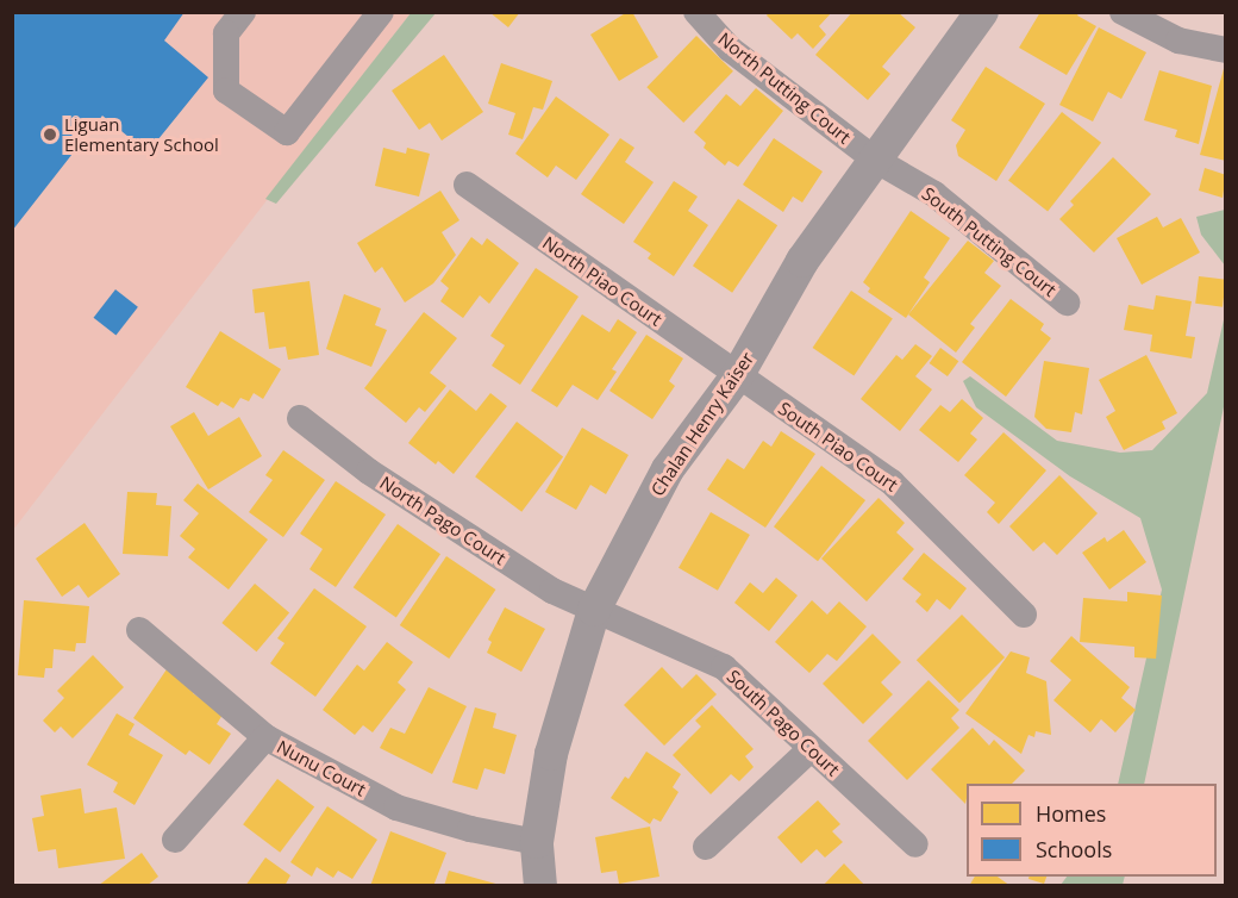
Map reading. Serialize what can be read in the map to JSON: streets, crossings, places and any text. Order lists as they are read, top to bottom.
{
  "streets": {
    "street": [
      "North Putting Court",
      "South Putting Court",
      "North Piao Court",
      "Chalan Henry Kaiser",
      "South Piao Court",
      "North Pago Court",
      "South Pago Court",
      "Nunu Court"
    ]
  },
  "crossings": [
    ["North Putting Court", "South Putting Court"],
    ["North Putting Court", "Chalan Henry Kaiser"],
    ["South Putting Court", "Chalan Henry Kaiser"],
    ["North Piao Court", "Chalan Henry Kaiser"],
    ["North Piao Court", "South Piao Court"],
    ["Chalan Henry Kaiser", "South Piao Court"],
    ["Chalan Henry Kaiser", "North Pago Court"],
    ["Chalan Henry Kaiser", "South Pago Court"],
    ["Chalan Henry Kaiser", "Nunu Court"],
    ["North Pago Court", "South Pago Court"]
  ],
  "places": ["Liguan Elementary School"],
  "legend": ["Homes", "Schools"]
}
